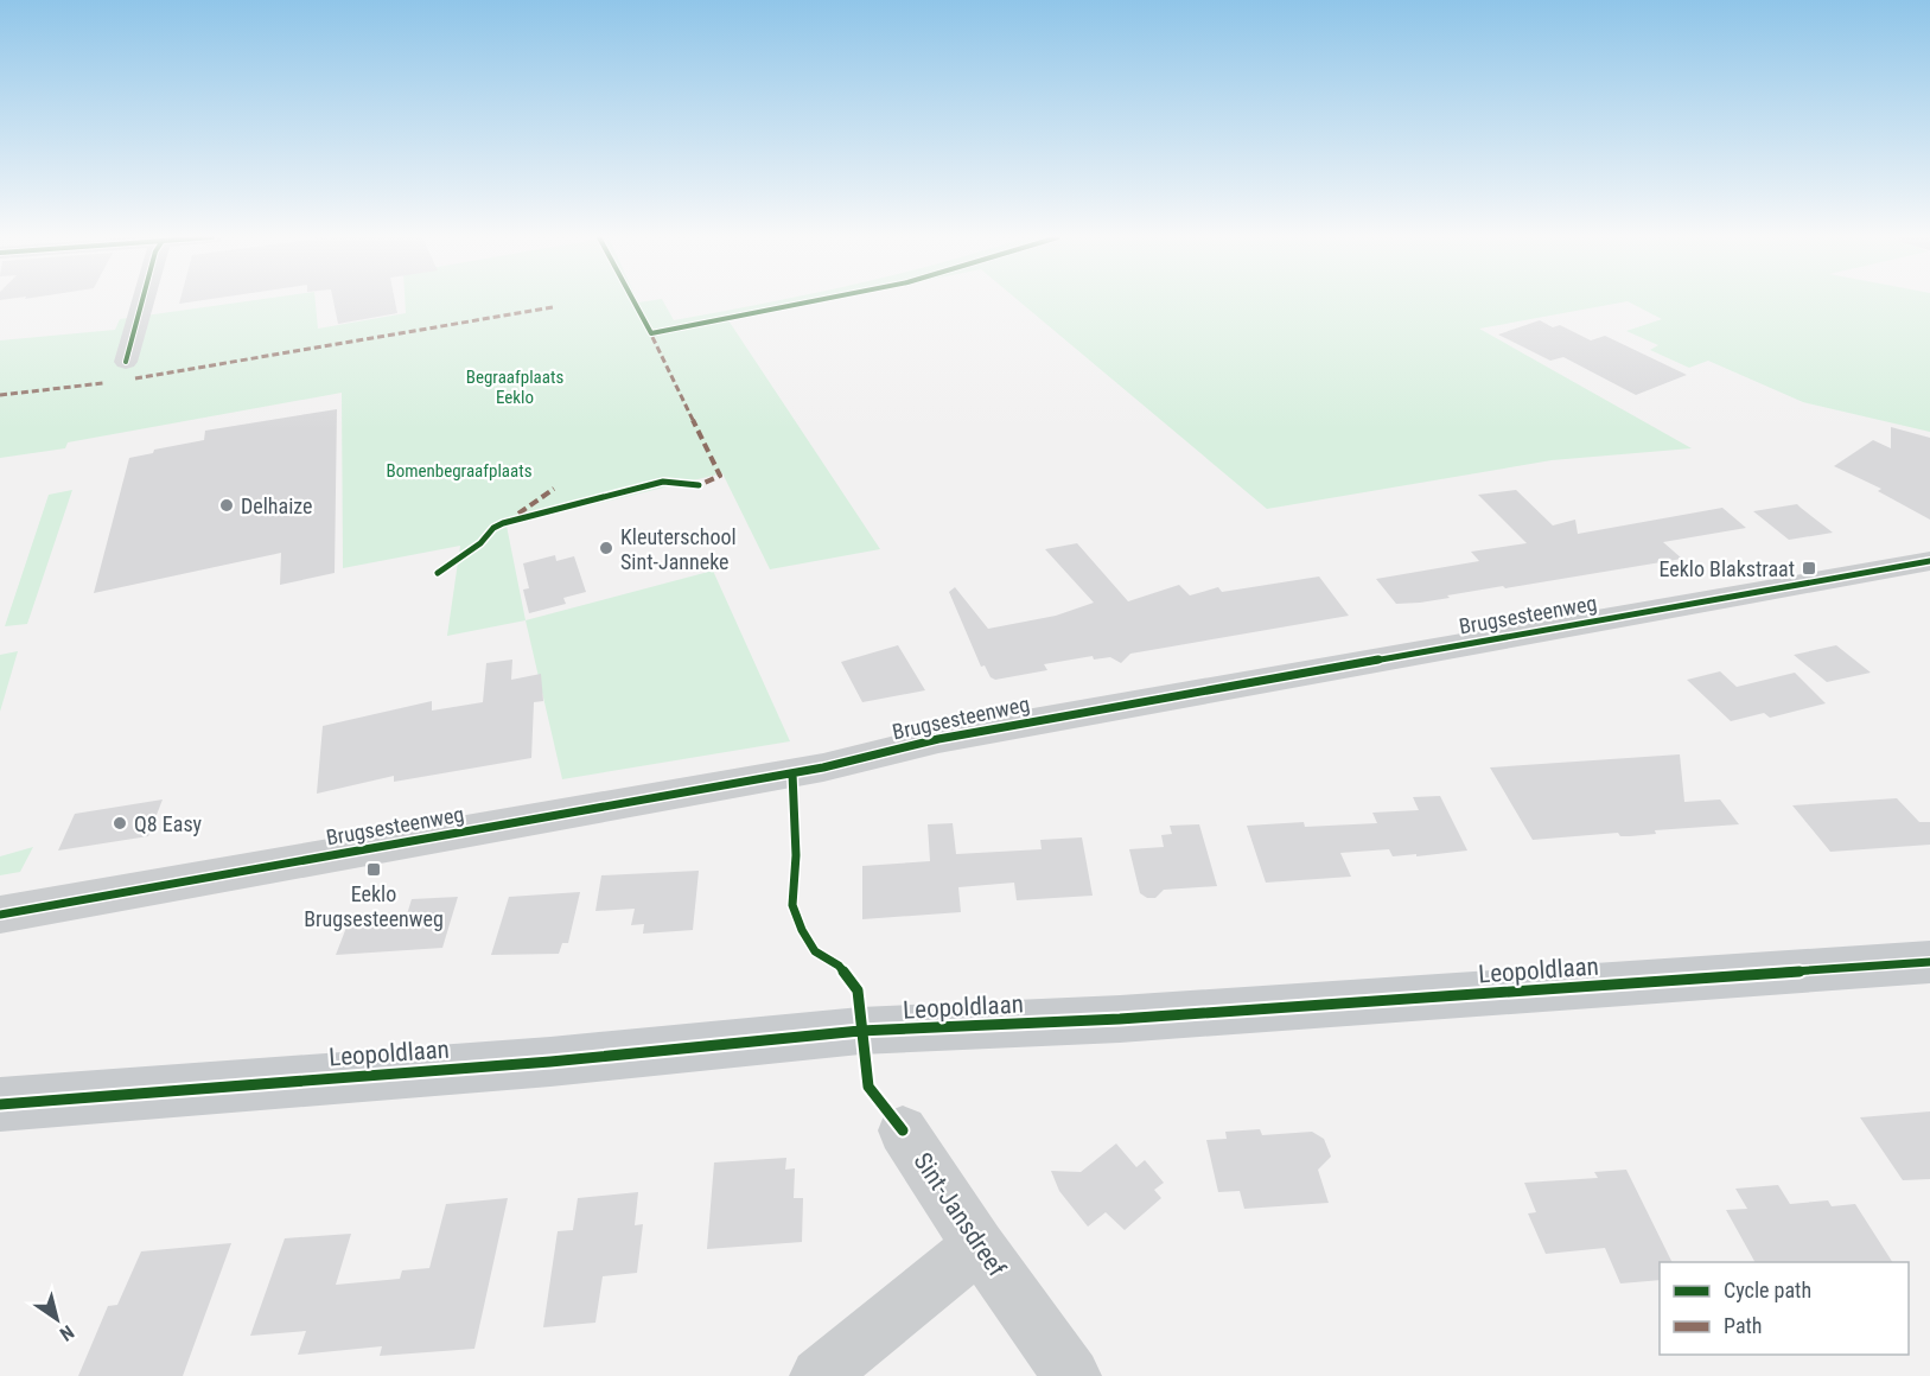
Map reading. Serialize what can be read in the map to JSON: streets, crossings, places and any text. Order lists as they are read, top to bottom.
{
  "streets": {
    "main road": ["Leopoldlaan"],
    "street": ["Brugsesteenweg", "Sint-Jansdreef"]
  },
  "parks": ["Begraafplaats Eeklo", "Bomenbegraafplaats"],
  "places": {
    "other": ["Delhaize", "Kleuterschool Sint-Janneke", "Q8 Easy"],
    "transit": ["Eeklo Blakstraat", "Eeklo Brugsesteenweg"]
  },
  "legend": ["Cycle path", "Path"],
  "north": "bottom right"
}
